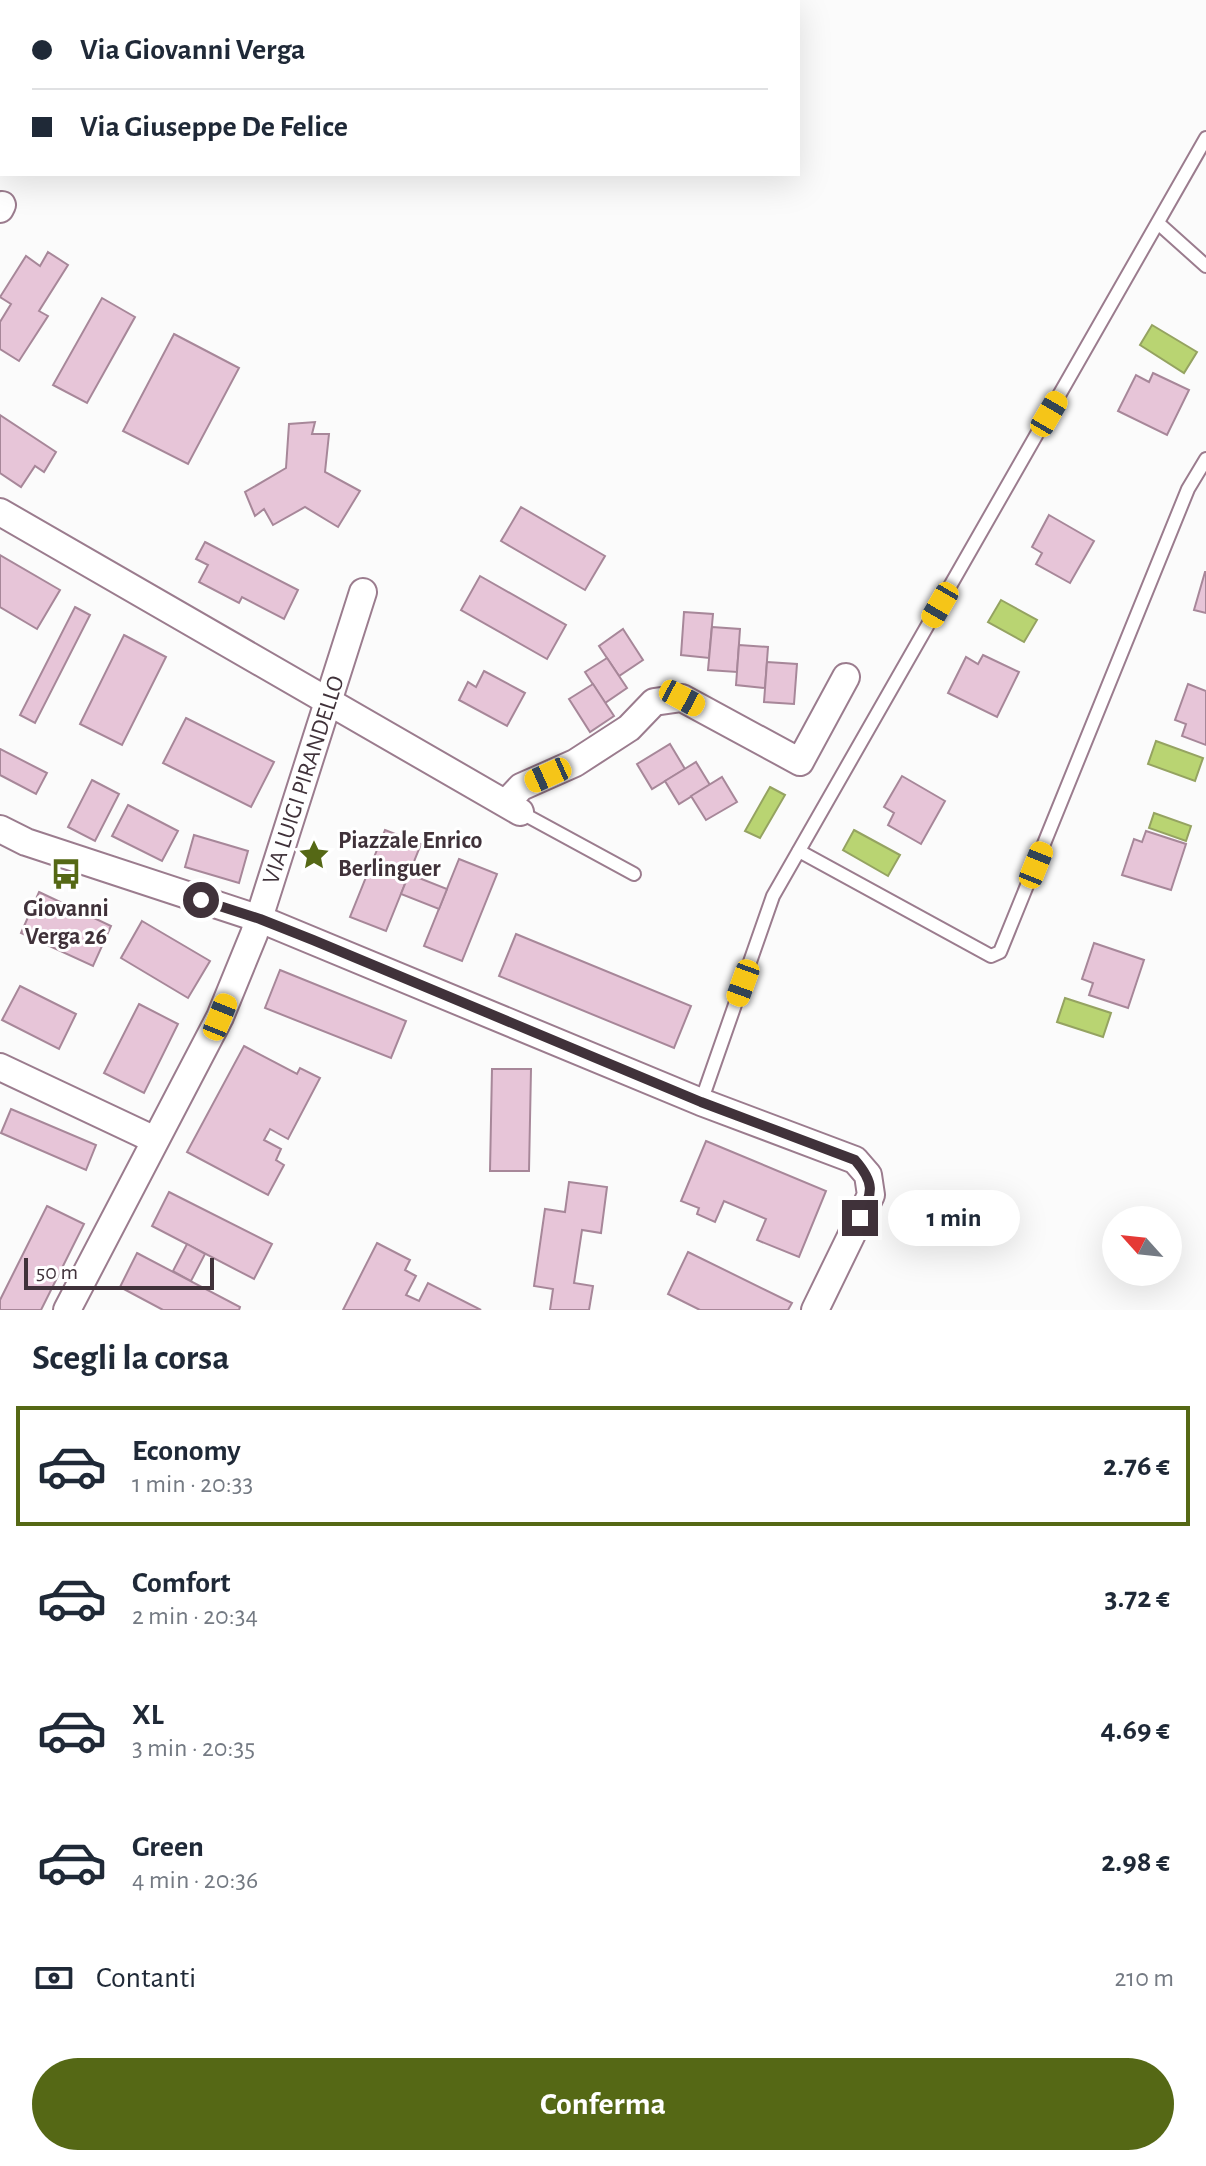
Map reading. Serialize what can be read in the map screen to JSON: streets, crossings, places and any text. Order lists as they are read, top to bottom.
{
  "streets": {
    "street": ["VIA LUIGI PIRANDELLO"]
  },
  "places": {
    "place": ["Piazzale Enrico Berlinguer"],
    "bus stop": ["Giovanni Verga 26"]
  },
  "scale_bar": "50 m",
  "north": "top left",
  "page": {
    "banner": ["Via Giovanni Verga", "Via Giuseppe De Felice"],
    "bubble": "1 min",
    "scale": "50 m",
    "heading": "Scegli la corsa",
    "list": [
      {
        "name": "Economy",
        "note": "1 min · 20:33",
        "value": "2.76 €"
      },
      {
        "name": "Comfort",
        "note": "2 min · 20:34",
        "value": "3.72 €"
      },
      {
        "name": "XL",
        "note": "3 min · 20:35",
        "value": "4.69 €"
      },
      {
        "name": "Green",
        "note": "4 min · 20:36",
        "value": "2.98 €"
      }
    ],
    "pay": ["Contanti", "210 m"],
    "buttons": "Conferma"
  }
}
